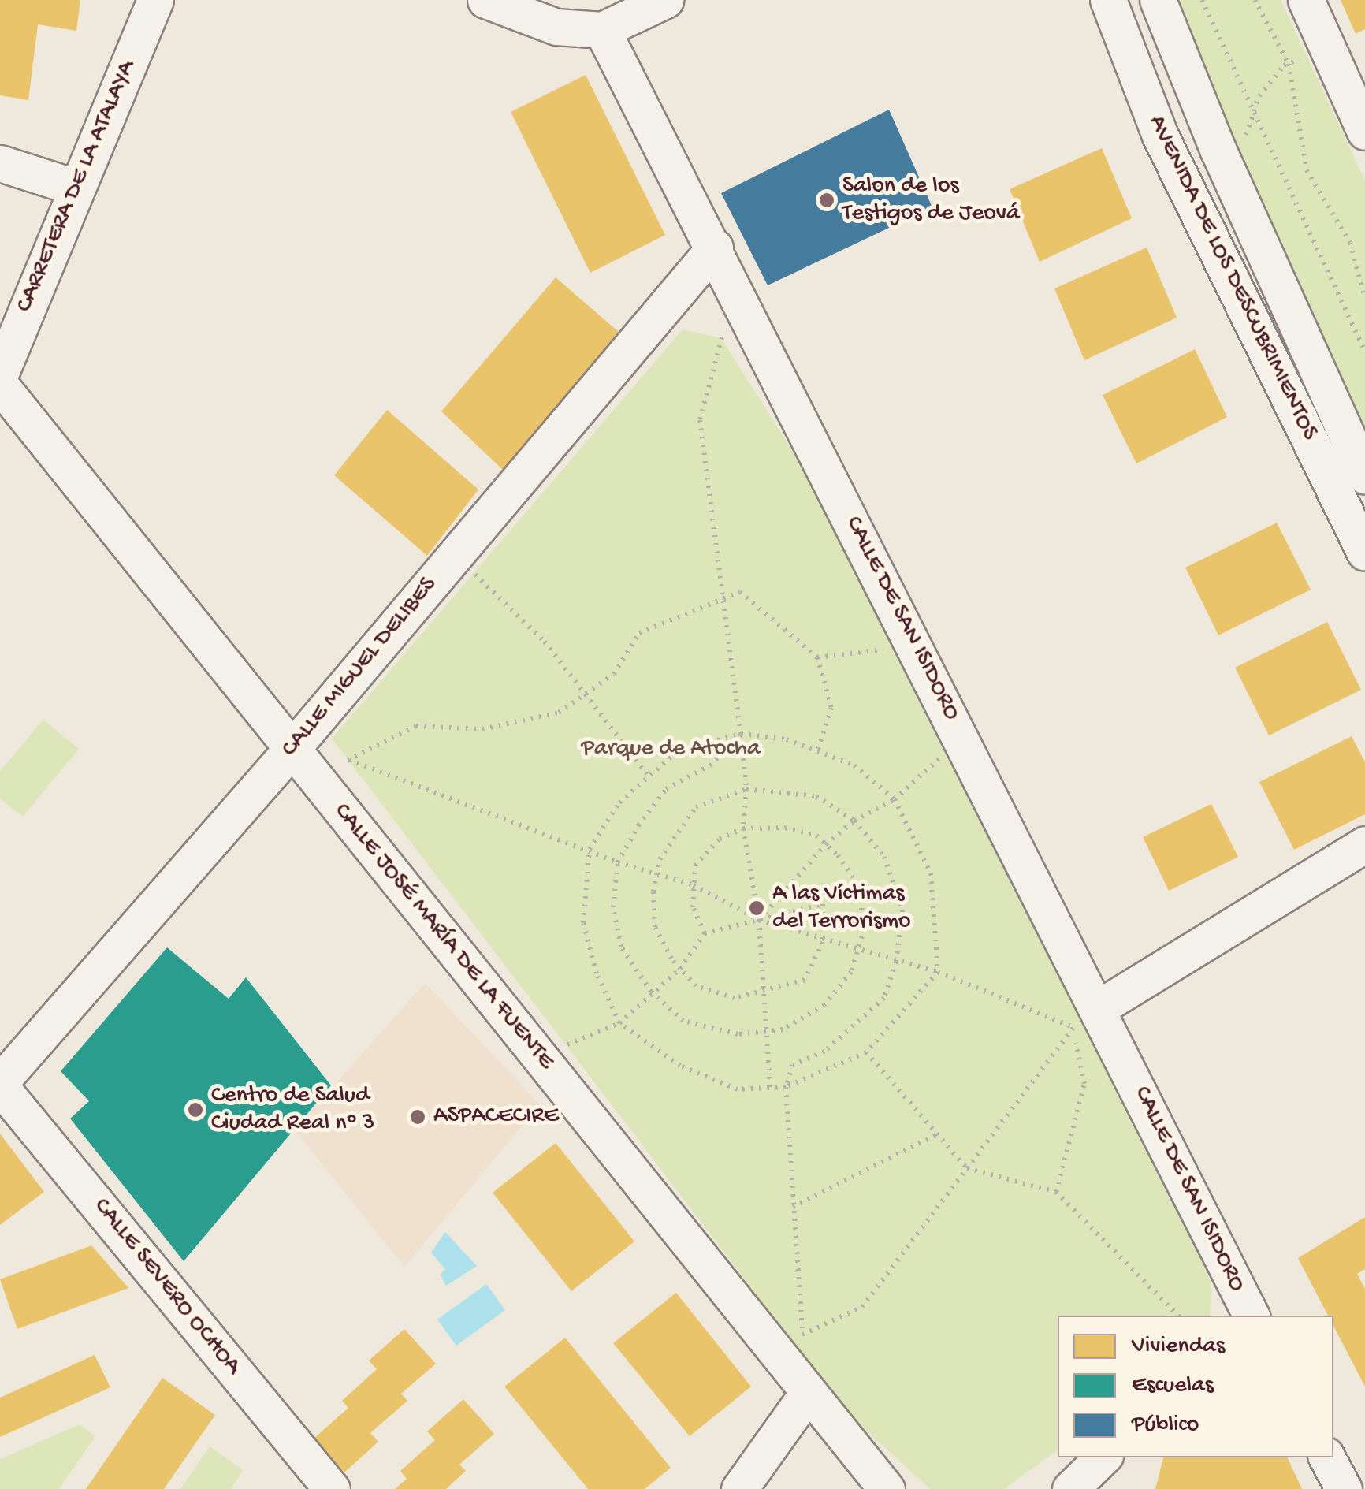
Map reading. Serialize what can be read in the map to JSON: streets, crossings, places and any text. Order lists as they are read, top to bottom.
{
  "streets": {
    "street": [
      "CARRETERA DE LA ATALAYA",
      "AVENIDA DE LOS DESCUBRIMIENTOS",
      "CALLE DE SAN ISIDORO",
      "CALLE MIGUEL DELIBES",
      "CALLE JOSÉ MARÍA DE LA FUENTE",
      "CALLE SEVERO OCHOA"
    ]
  },
  "crossings": [
    ["CALLE DE SAN ISIDORO", "CALLE MIGUEL DELIBES"],
    ["CALLE MIGUEL DELIBES", "CALLE JOSÉ MARÍA DE LA FUENTE"],
    ["CALLE MIGUEL DELIBES", "CALLE SEVERO OCHOA"]
  ],
  "parks": ["Parque de Atocha"],
  "places": [
    "Salon de los Testigos de Jeová",
    "A las Víctimas del Terrorismo",
    "Centro de Salud Ciudad Real nº 3",
    "ASPACECIRE"
  ],
  "legend": ["Viviendas", "Escuelas", "Público"]
}
